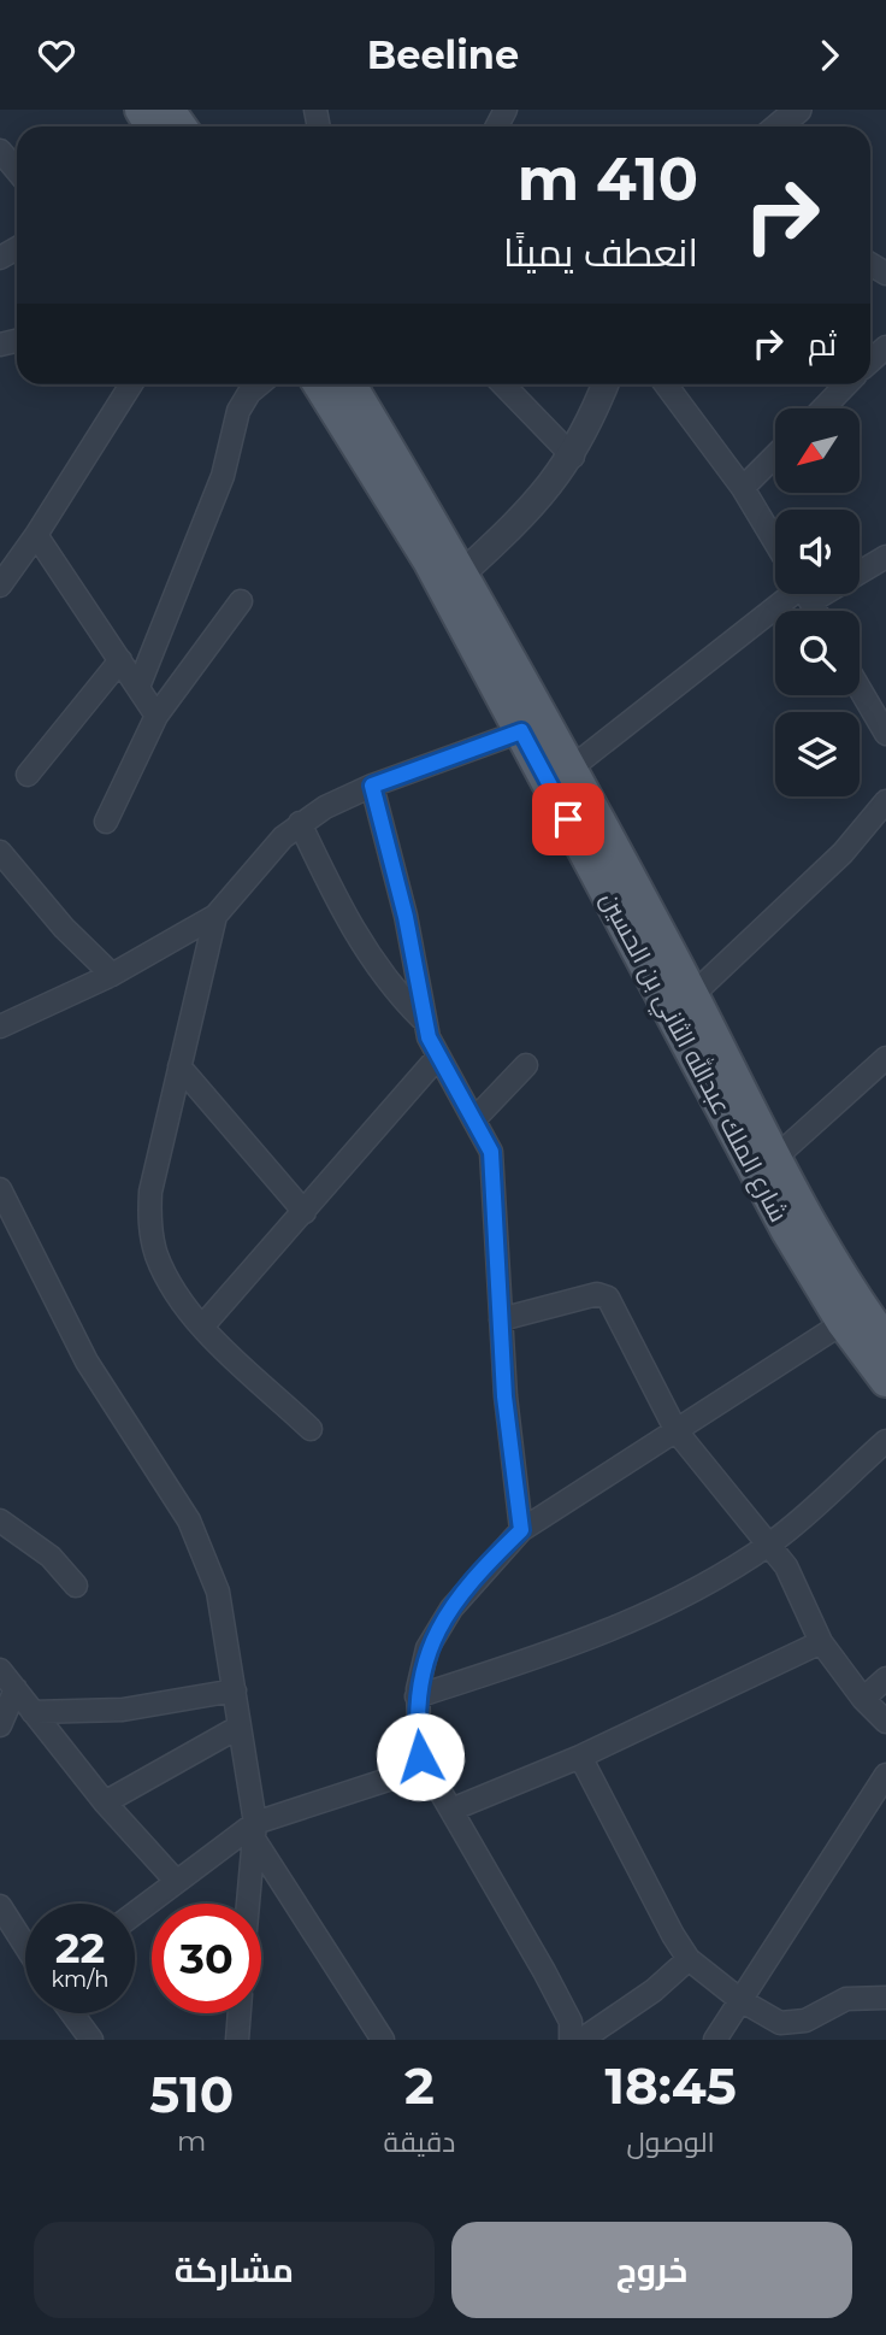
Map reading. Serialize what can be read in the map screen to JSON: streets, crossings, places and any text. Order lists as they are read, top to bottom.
{
  "streets": {
    "main road": ["شارع الملك عبدالله الثاني بن الحسين"]
  },
  "north": "bottom left",
  "page": {
    "header": "Beeline",
    "turn": ["410 m", "انعطف يمينًا"],
    "then": "ثم",
    "speed": "22 km/h",
    "limit": "30",
    "eta": [
      "18:45",
      "الوصول",
      "2",
      "دقيقة",
      "510",
      "m"
    ],
    "buttons": ["خروج", "مشاركة"]
  }
}
